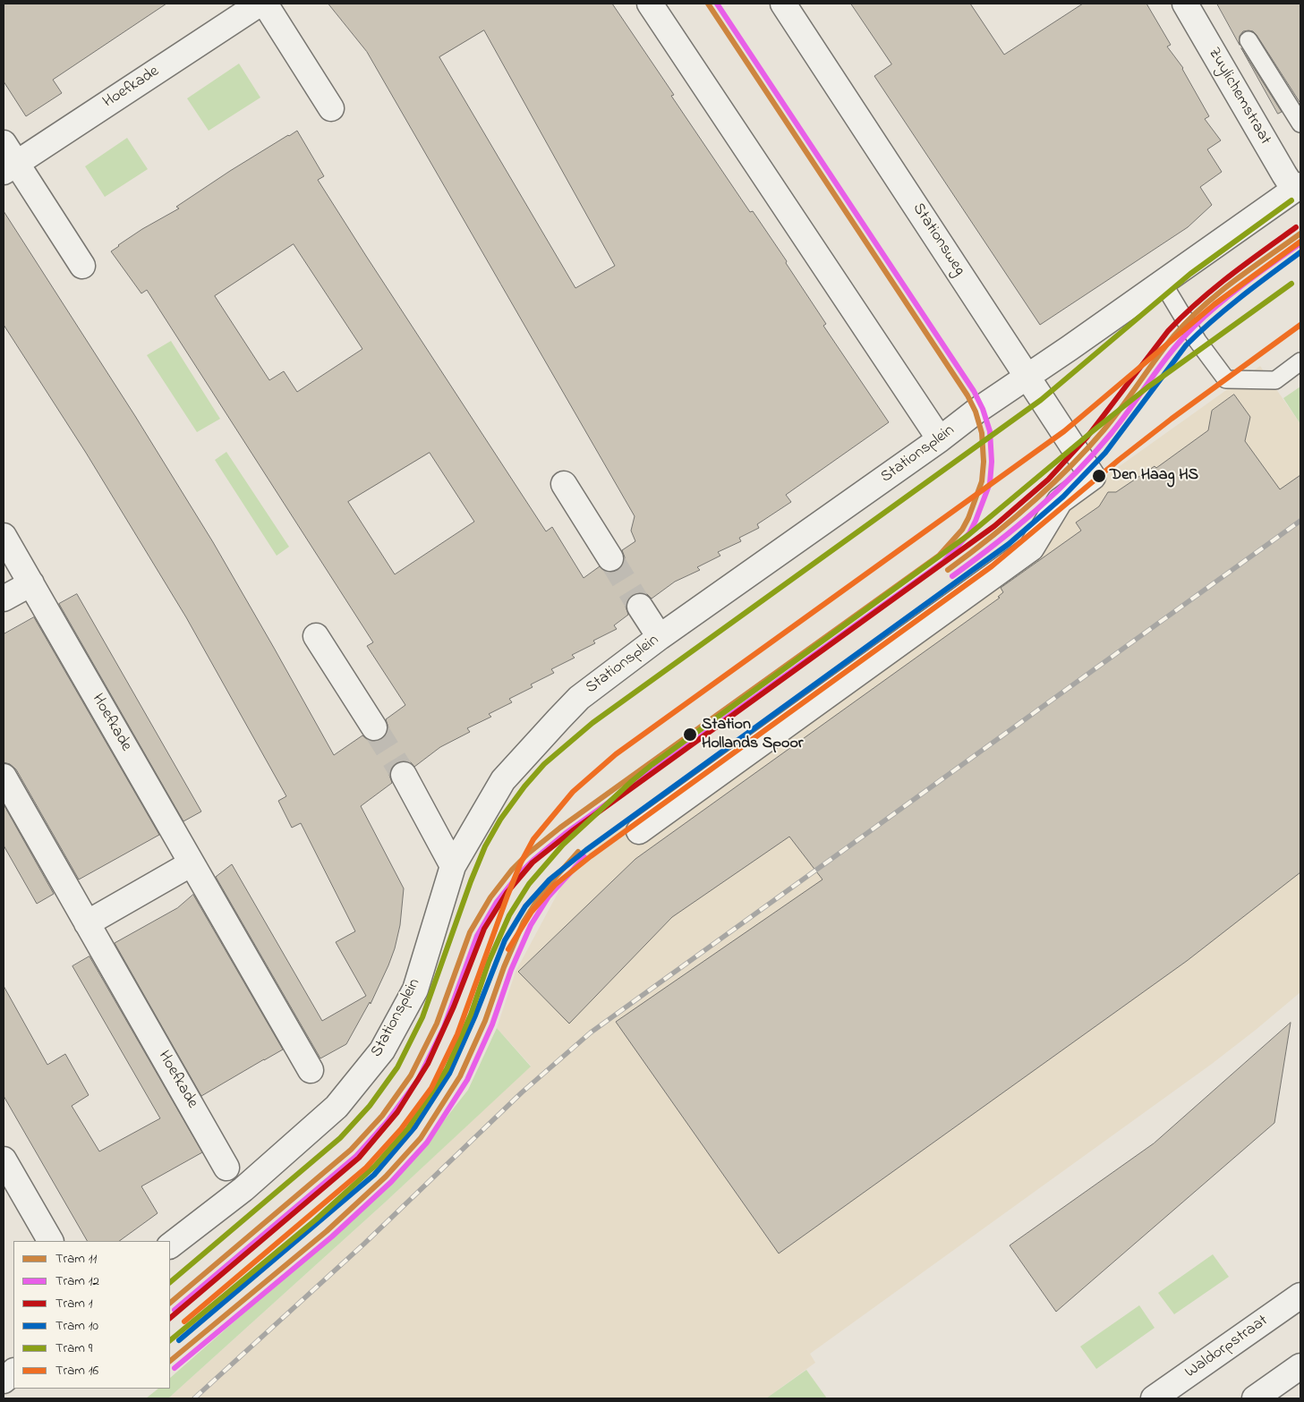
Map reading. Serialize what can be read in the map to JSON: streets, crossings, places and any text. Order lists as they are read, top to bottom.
{
  "streets": {
    "street": [
      "Hoefkade",
      "Zuylichemstraat",
      "Stationsweg",
      "Stationsplein",
      "Waldorpstraat"
    ]
  },
  "crossings": [
    ["Zuylichemstraat", "Stationsplein"],
    ["Stationsweg", "Stationsplein"]
  ],
  "places": ["Den Haag HS", "Station Hollands Spoor"],
  "lines": [
    "tram line 11",
    "tram line 12",
    "tram line 9",
    "tram line 1",
    "tram line 16",
    "tram line 10"
  ],
  "legend": [
    "Tram 11",
    "Tram 12",
    "Tram 1",
    "Tram 10",
    "Tram 9",
    "Tram 16"
  ]
}
